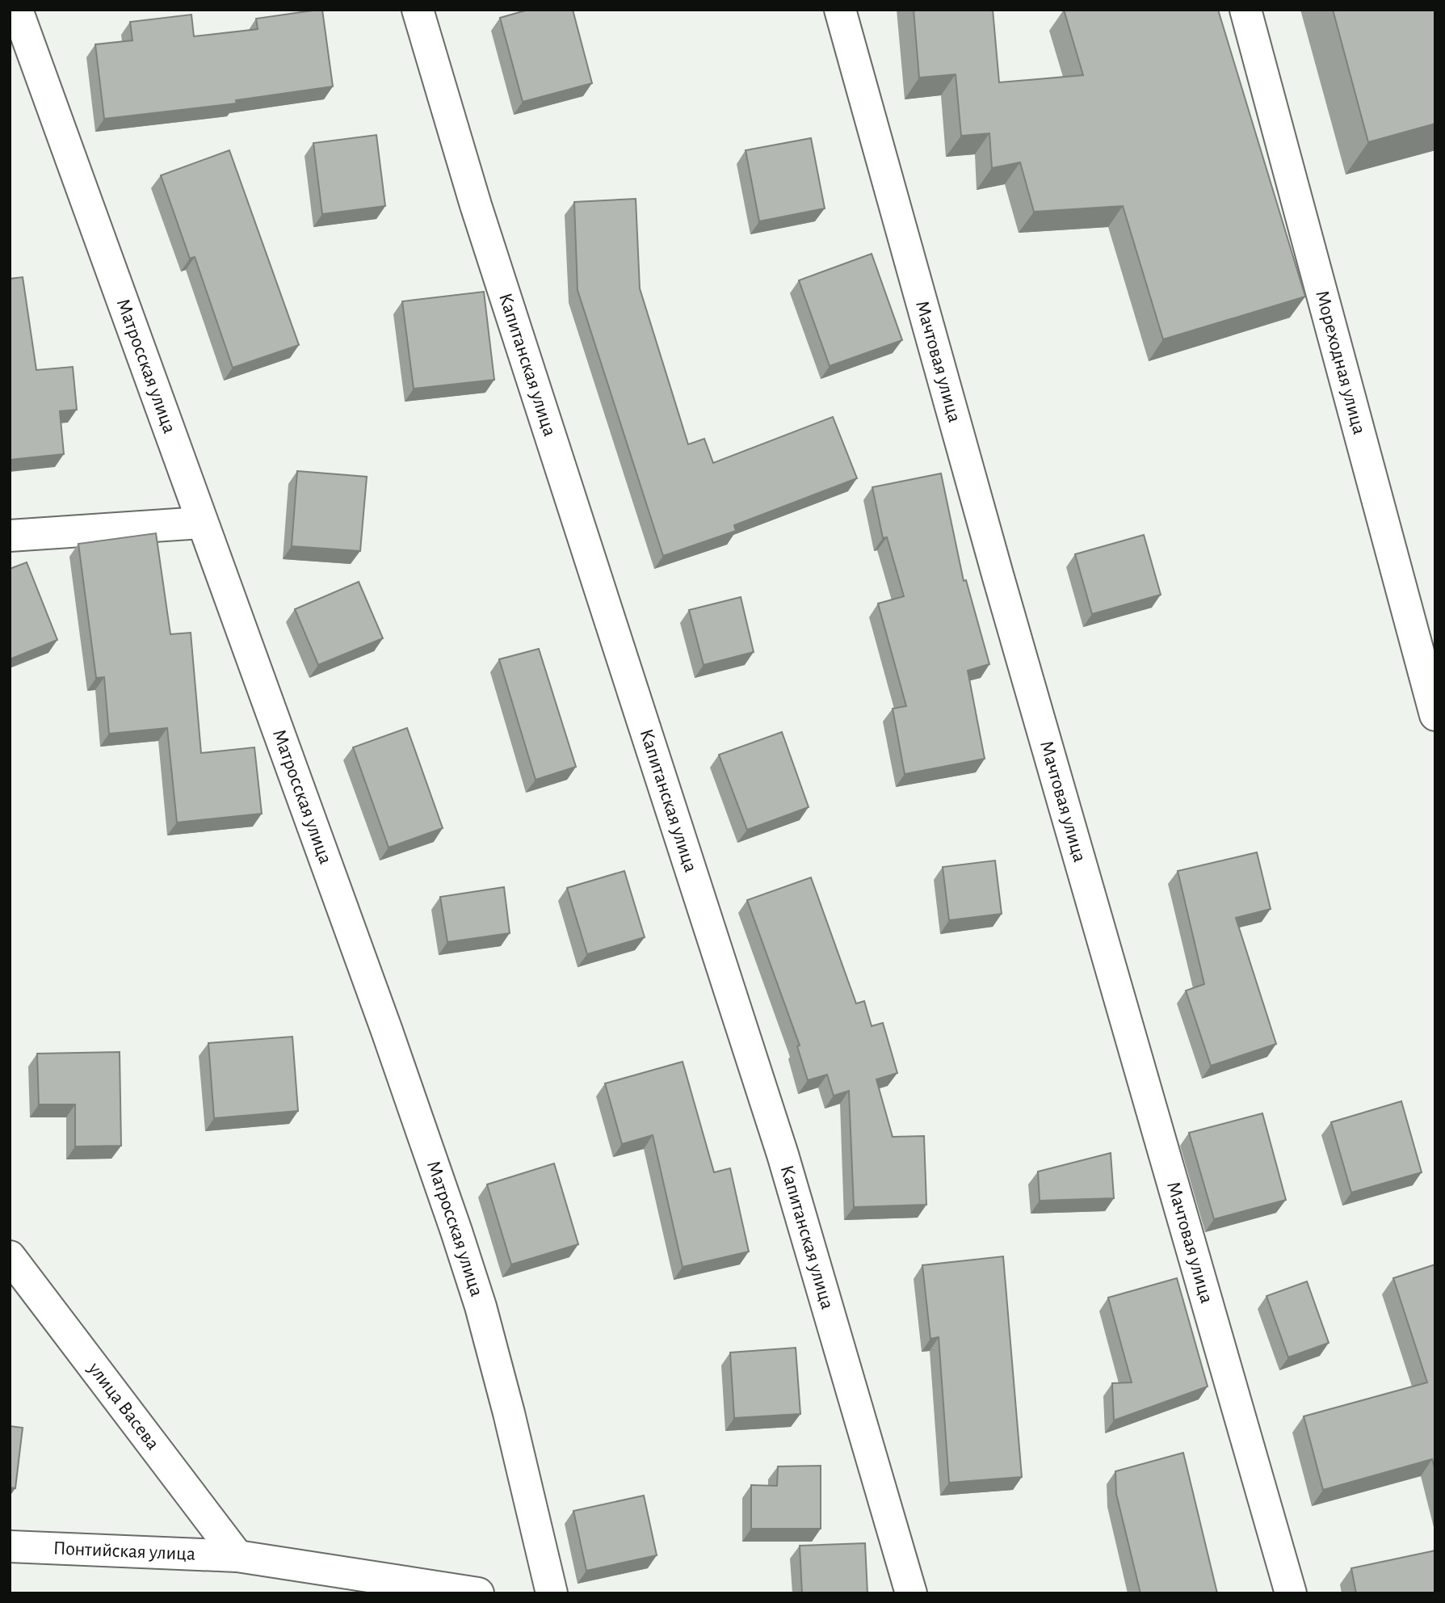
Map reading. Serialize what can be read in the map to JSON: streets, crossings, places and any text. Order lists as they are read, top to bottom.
{
  "streets": {
    "street": [
      "Мачтовая улица",
      "Мореходная улица",
      "Капитанская улица",
      "Матросская улица",
      "улица Васева",
      "Понтийская улица"
    ]
  },
  "crossings": [
    ["улица Васева", "Понтийская улица"]
  ]
}
